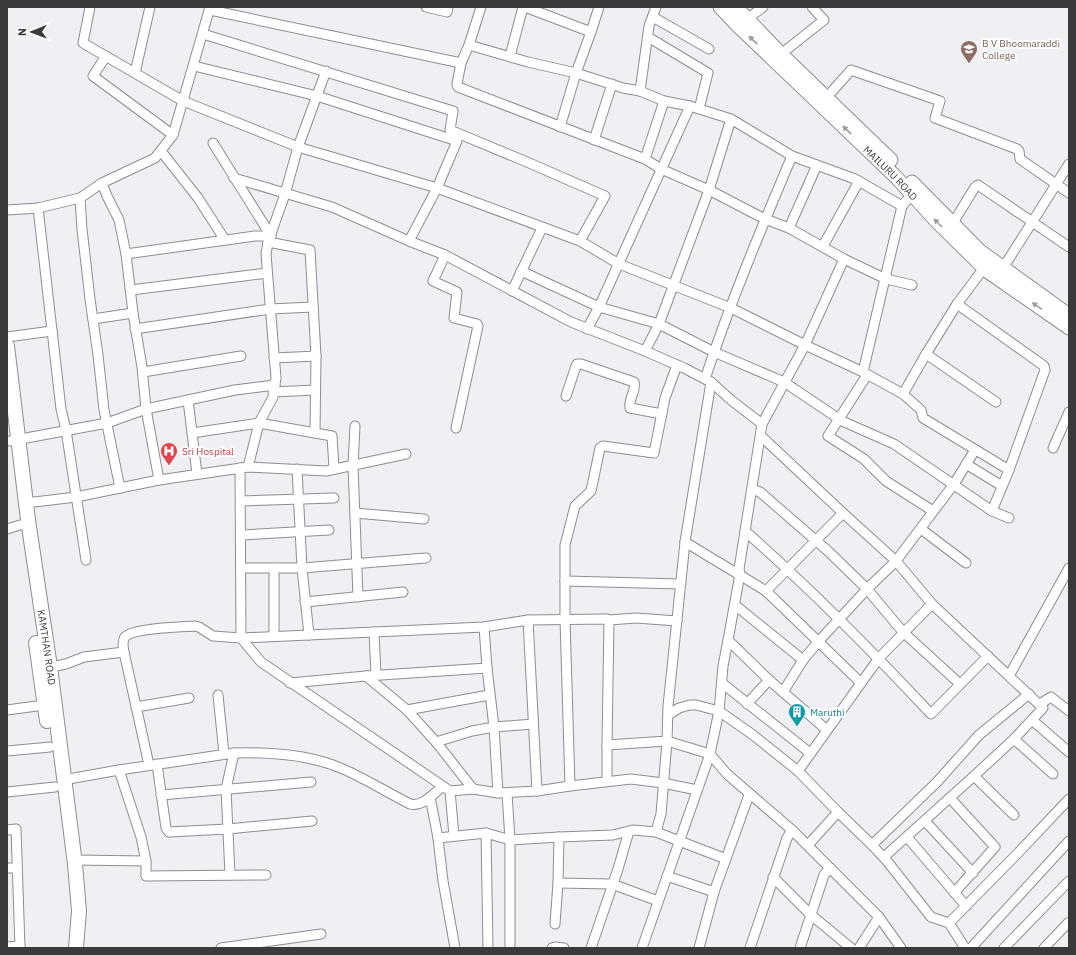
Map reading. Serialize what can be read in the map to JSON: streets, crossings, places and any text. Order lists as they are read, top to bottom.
{
  "streets": {
    "main road": ["KAMTHAN ROAD"],
    "street": ["MAILURU ROAD"]
  },
  "places": {
    "school or university": ["B V Bhoomaraddi College"],
    "hospital": ["Sri Hospital"],
    "building": ["Maruthi"]
  },
  "north": "left"
}
